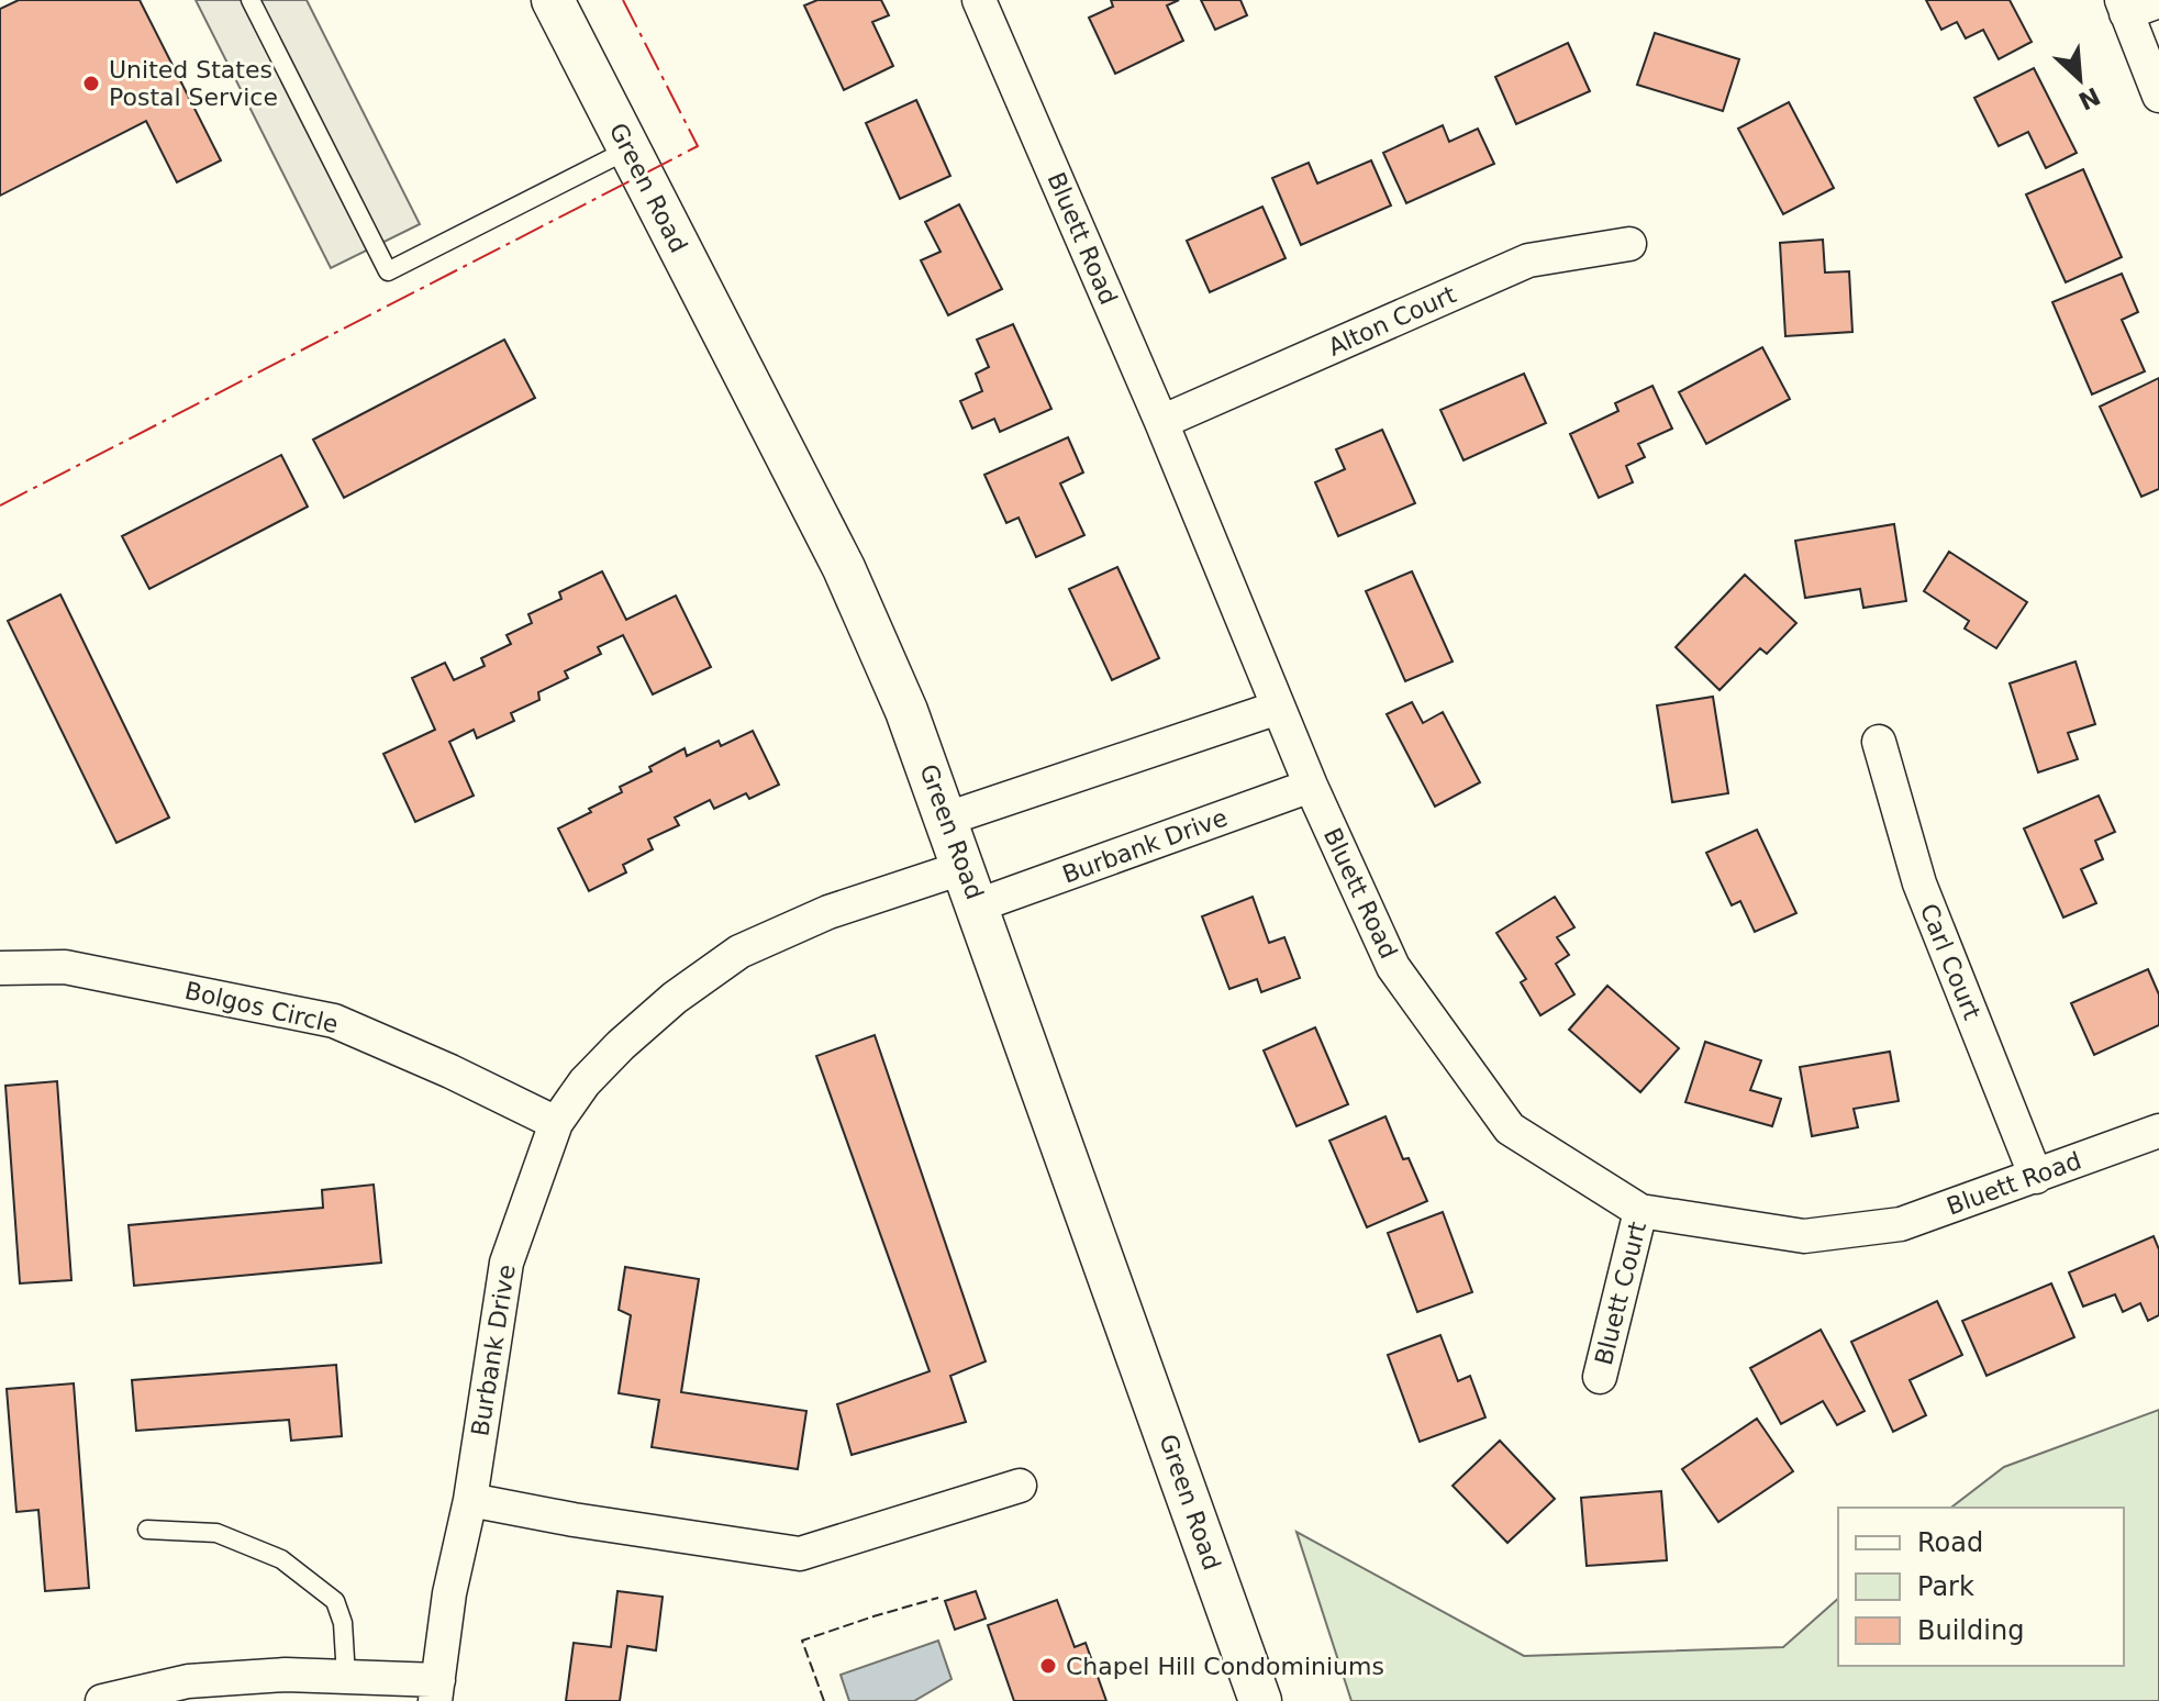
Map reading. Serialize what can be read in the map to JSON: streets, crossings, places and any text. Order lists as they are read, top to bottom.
{
  "streets": {
    "street": [
      "Green Road",
      "Bluett Road",
      "Alton Court",
      "Burbank Drive",
      "Carl Court",
      "Bolgos Circle",
      "Bluett Court"
    ]
  },
  "crossings": [
    ["Green Road", "Burbank Drive"],
    ["Bluett Road", "Alton Court"],
    ["Bluett Road", "Burbank Drive"],
    ["Bluett Road", "Carl Court"],
    ["Bluett Road", "Bluett Court"],
    ["Burbank Drive", "Bolgos Circle"]
  ],
  "places": ["United States Postal Service", "Chapel Hill Condominiums"],
  "legend": ["Road", "Park", "Building"],
  "north": "bottom right"
}
